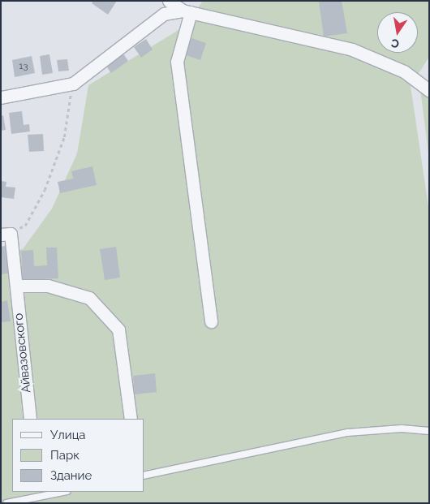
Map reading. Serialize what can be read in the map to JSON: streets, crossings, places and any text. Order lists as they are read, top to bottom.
{
  "streets": {
    "street": ["Айвазовского"]
  },
  "house_numbers": ["13"],
  "legend": ["Улица", "Парк", "Здание"],
  "north": "bottom"
}
